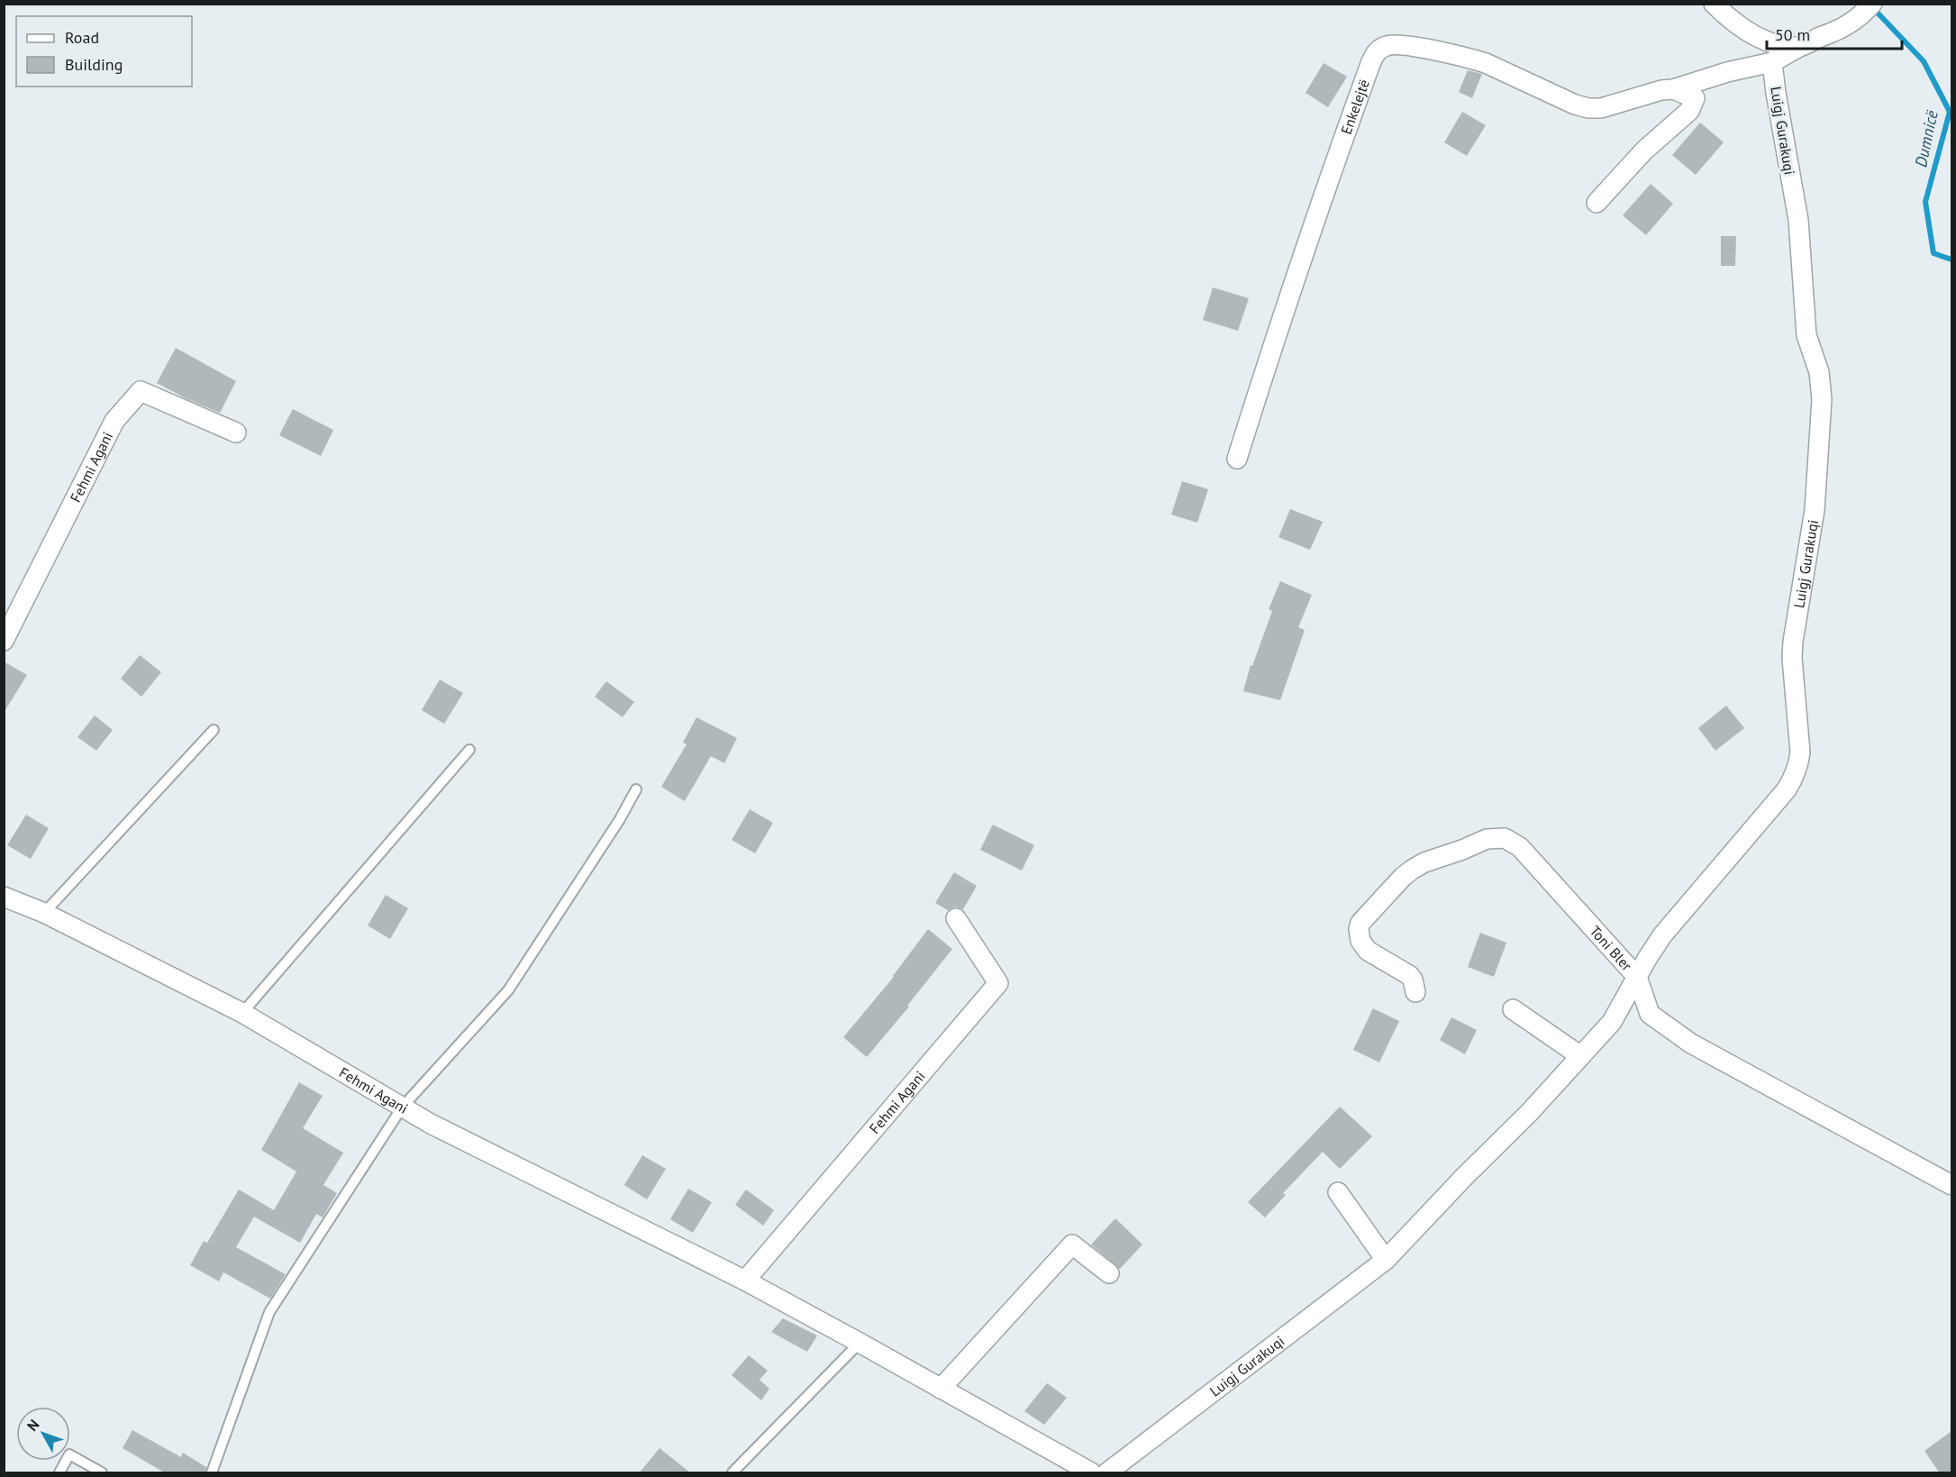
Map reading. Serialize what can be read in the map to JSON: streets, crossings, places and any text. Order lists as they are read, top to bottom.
{
  "streets": {
    "street": [
      "Enkelejtë",
      "Luigj Gurakuqi",
      "Fehmi Agani",
      "Toni Bler"
    ]
  },
  "crossings": [
    ["Enkelejtë", "Luigj Gurakuqi"],
    ["Luigj Gurakuqi", "Toni Bler"]
  ],
  "water": ["Dumnicë"],
  "legend": ["Road", "Building"],
  "scale_bar": "50 m",
  "north": "top left"
}
